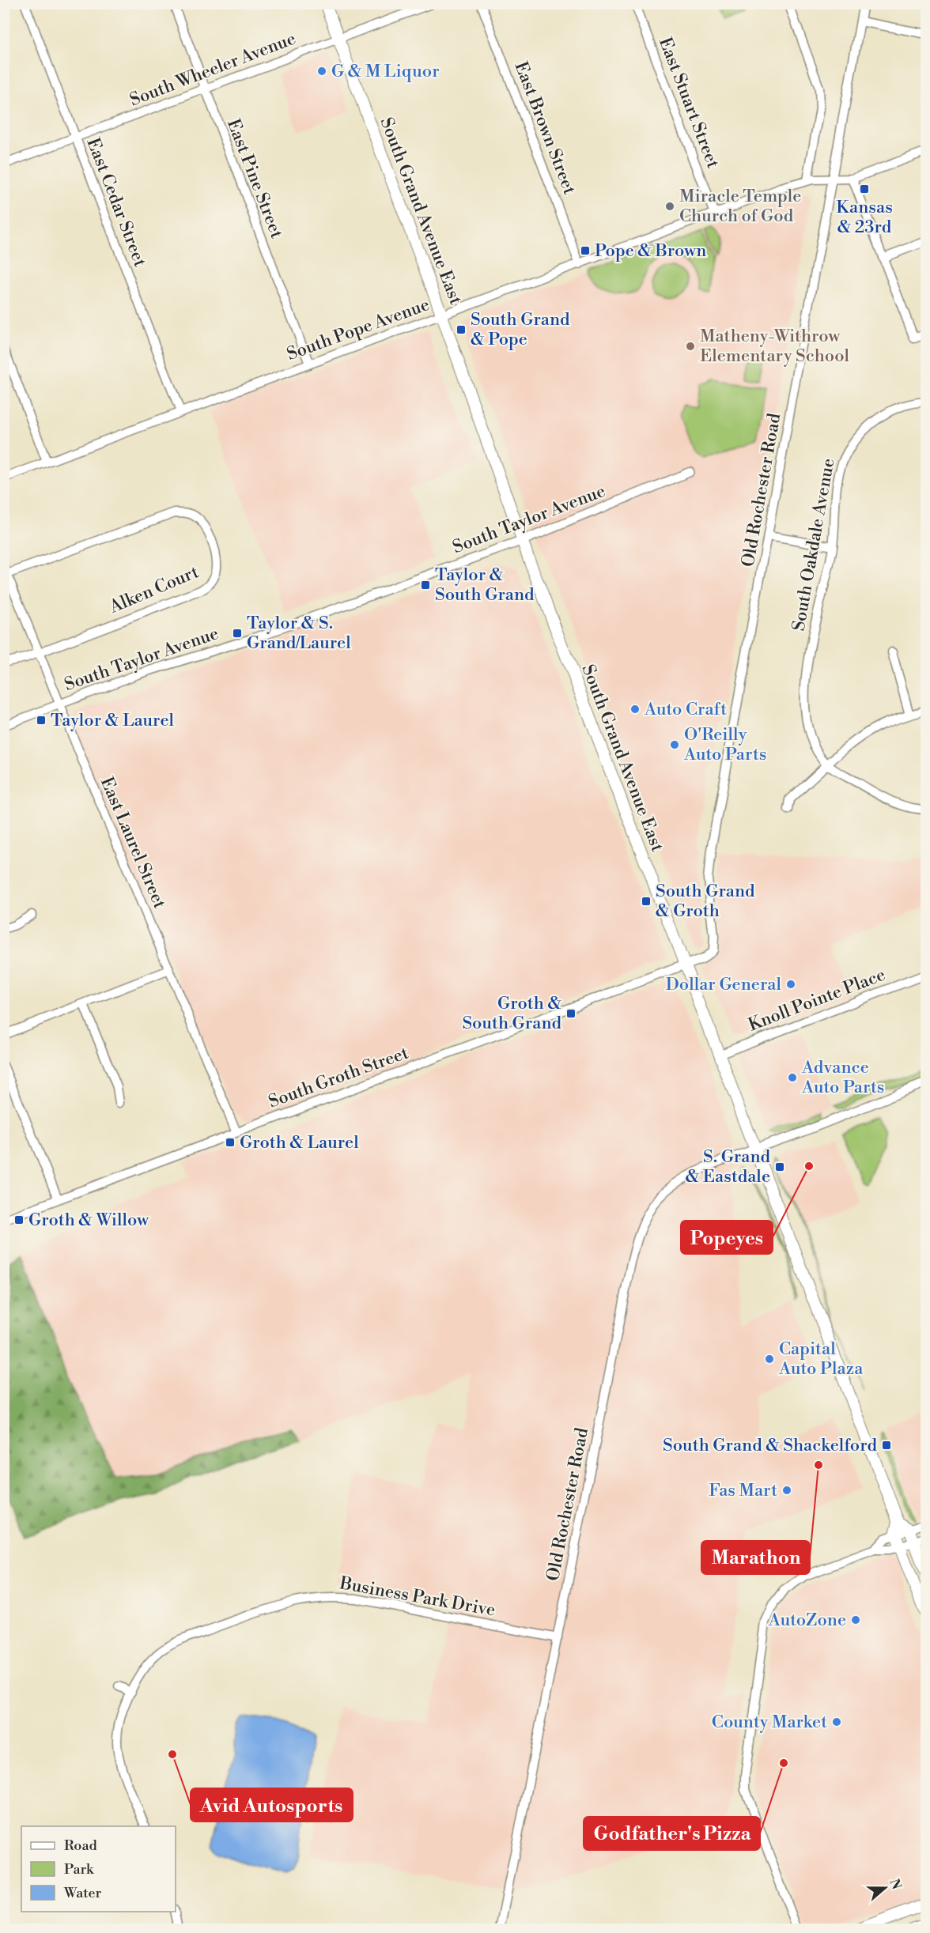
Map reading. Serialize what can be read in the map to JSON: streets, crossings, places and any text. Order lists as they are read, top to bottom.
{
  "streets": {
    "main road": ["South Grand Avenue East"],
    "street": [
      "South Wheeler Avenue",
      "East Stuart Street",
      "East Brown Street",
      "East Pine Street",
      "East Cedar Street",
      "South Pope Avenue",
      "Old Rochester Road",
      "South Taylor Avenue",
      "South Oakdale Avenue",
      "Alken Court",
      "East Laurel Street",
      "Knoll Pointe Place",
      "South Groth Street",
      "Business Park Drive"
    ]
  },
  "crossings": [
    ["South Wheeler Avenue", "East Pine Street"],
    ["South Wheeler Avenue", "East Cedar Street"],
    ["South Wheeler Avenue", "South Grand Avenue East"],
    ["East Stuart Street", "South Pope Avenue"],
    ["East Brown Street", "South Pope Avenue"],
    ["East Pine Street", "South Pope Avenue"],
    ["East Cedar Street", "South Pope Avenue"],
    ["South Grand Avenue East", "South Pope Avenue"],
    ["South Grand Avenue East", "Old Rochester Road"],
    ["South Grand Avenue East", "South Taylor Avenue"],
    ["South Grand Avenue East", "Knoll Pointe Place"],
    ["South Grand Avenue East", "South Groth Street"],
    ["South Pope Avenue", "Old Rochester Road"],
    ["Old Rochester Road", "South Groth Street"],
    ["Old Rochester Road", "Business Park Drive"],
    ["South Taylor Avenue", "East Laurel Street"],
    ["Alken Court", "East Laurel Street"],
    ["East Laurel Street", "South Groth Street"]
  ],
  "places": {
    "other": [
      "G & M Liquor",
      "Miracle Temple Church of God",
      "Matheny-Withrow Elementary School",
      "Auto Craft",
      "O'Reilly Auto Parts",
      "Dollar General",
      "Advance Auto Parts",
      "Popeyes",
      "Capital Auto Plaza",
      "Marathon",
      "Fas Mart",
      "AutoZone",
      "County Market",
      "Avid Autosports",
      "Godfather's Pizza"
    ],
    "transit": [
      "Kansas & 23rd",
      "Pope & Brown",
      "South Grand & Pope",
      "Taylor & South Grand",
      "Taylor & S. Grand/Laurel",
      "Taylor & Laurel",
      "South Grand & Groth",
      "Groth & South Grand",
      "Groth & Laurel",
      "S. Grand & Eastdale",
      "Groth & Willow",
      "South Grand & Shackelford"
    ]
  },
  "legend": ["Road", "Park", "Water"],
  "north": "right"
}
